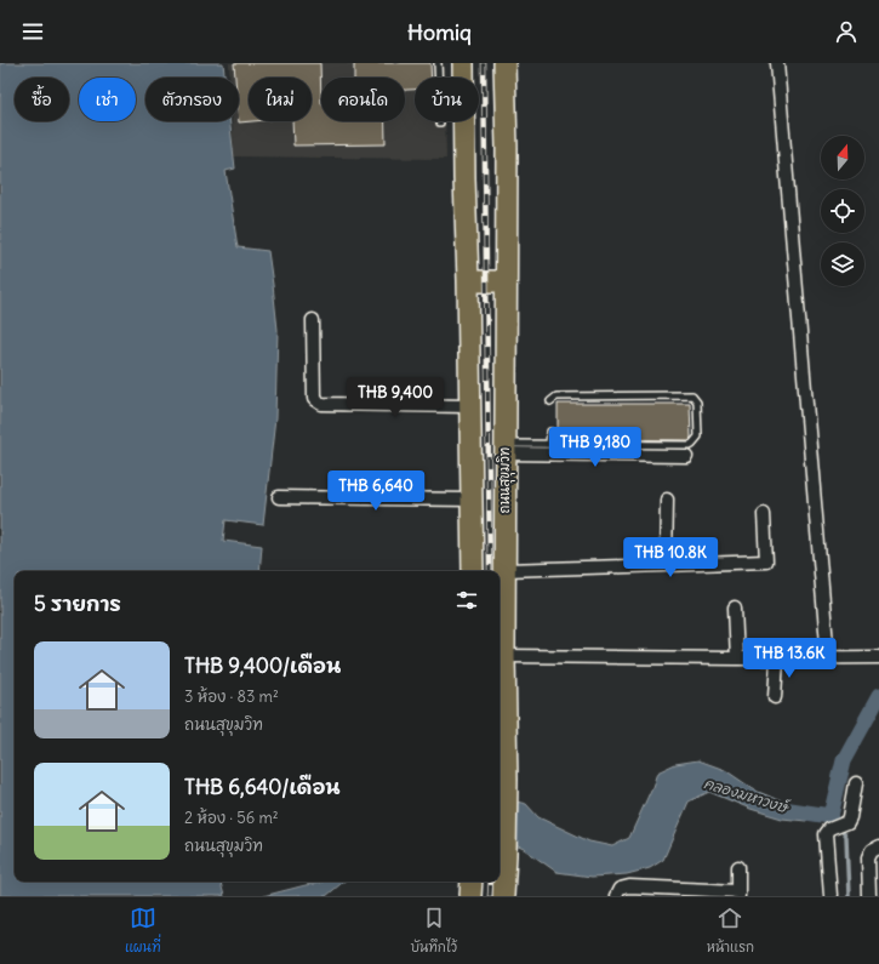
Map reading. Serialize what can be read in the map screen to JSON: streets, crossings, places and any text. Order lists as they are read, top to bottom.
{
  "streets": {
    "highway": ["ถนนสุขุมวิท"]
  },
  "water": ["คลองมหาวงษ์"],
  "north": "top",
  "page": {
    "header": "Homiq",
    "chip": [
      "ซื้อ",
      "เช่า",
      "ตัวกรอง",
      "ใหม่",
      "คอนโด",
      "บ้าน"
    ],
    "price": [
      "THB 9,400",
      "THB 9,180",
      "THB 6,640",
      "THB 10.8K",
      "THB 13.6K"
    ],
    "heading": "5 รายการ",
    "list": [
      {
        "name": "THB 9,400/เดือน",
        "note": "3 ห้อง · 83 m² · ถนนสุขุมวิท"
      },
      {
        "name": "THB 6,640/เดือน",
        "note": "2 ห้อง · 56 m² · ถนนสุขุมวิท"
      }
    ],
    "tabs": ["แผนที่", "บันทึกไว้", "หน้าแรก"]
  }
}
